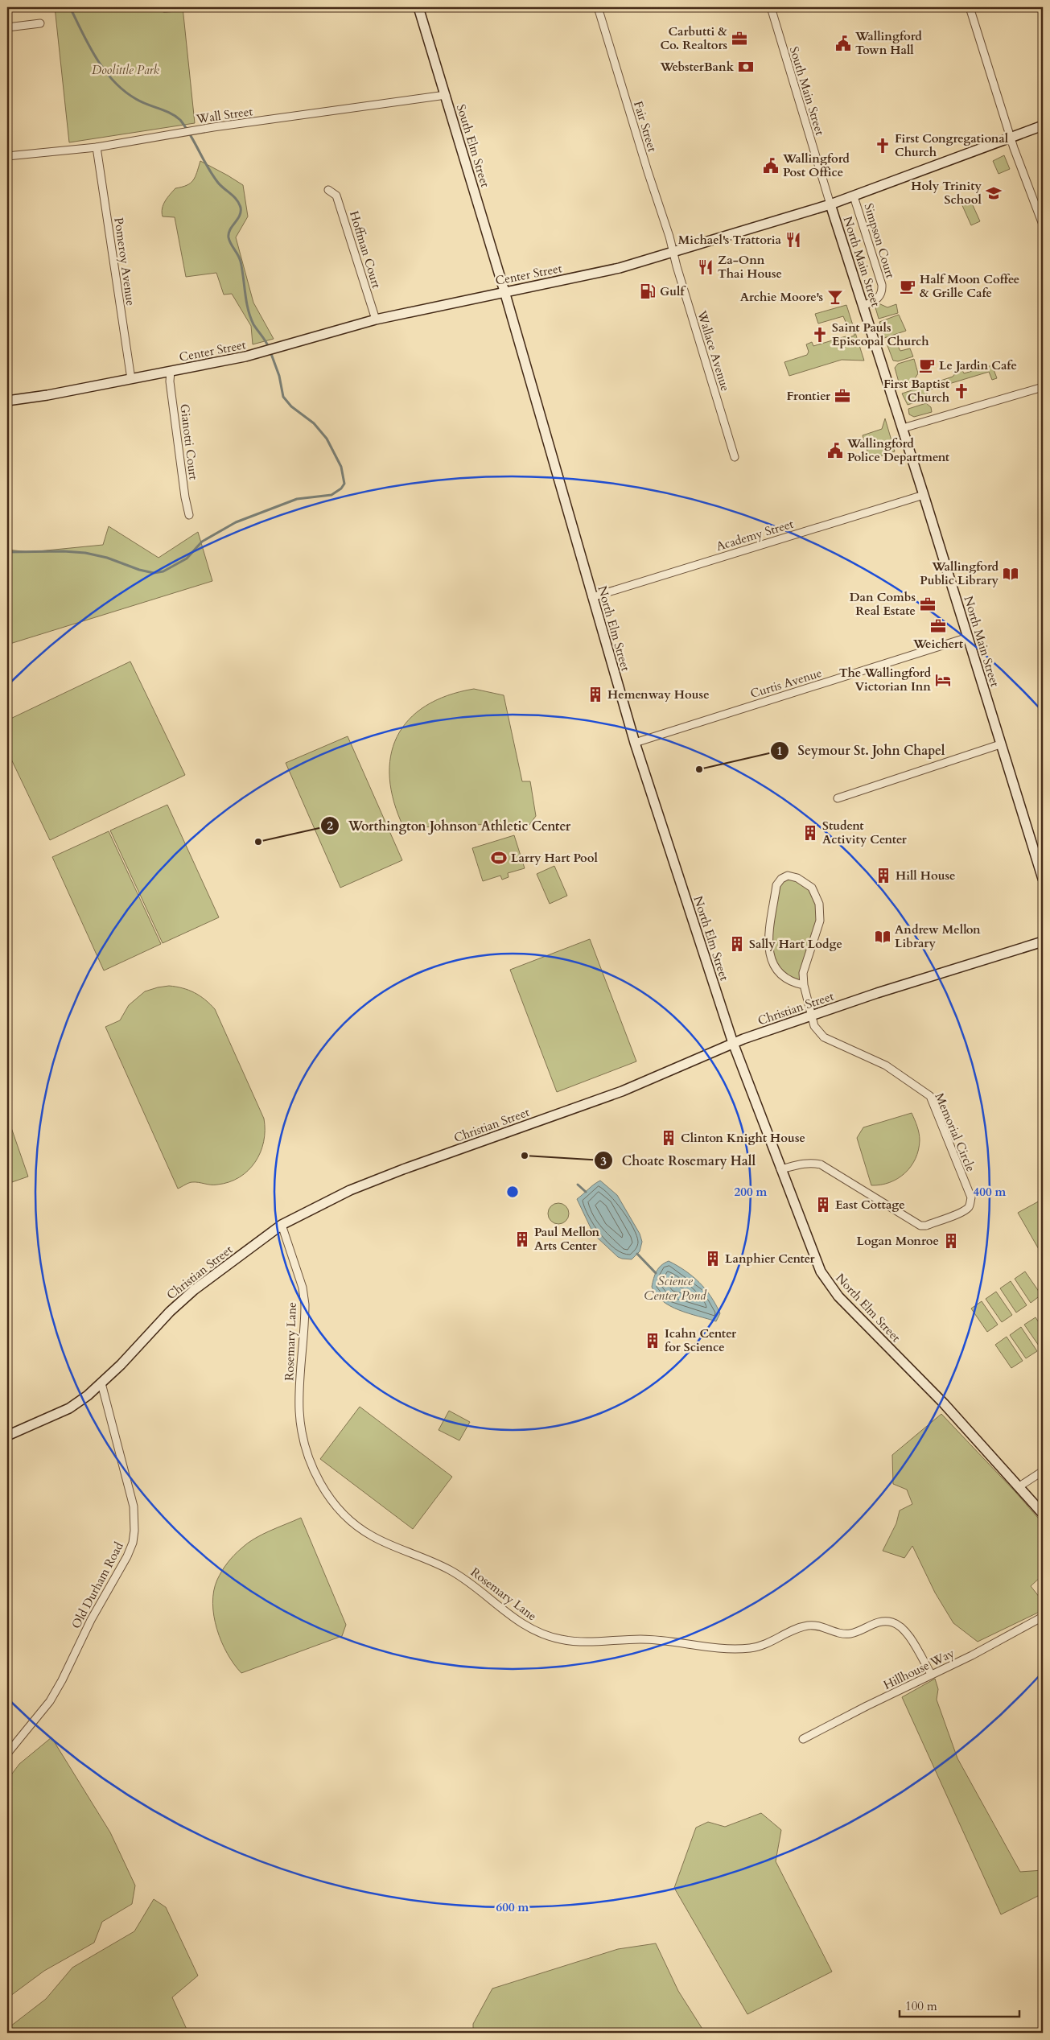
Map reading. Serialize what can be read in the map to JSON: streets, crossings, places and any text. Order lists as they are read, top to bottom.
{
  "streets": {
    "main road": [
      "South Elm Street",
      "North Main Street",
      "Center Street",
      "North Elm Street",
      "Christian Street"
    ],
    "street": [
      "South Main Street",
      "Wall Street",
      "Fair Street",
      "Simpson Court",
      "Hoffman Court",
      "Pomeroy Avenue",
      "Wallace Avenue",
      "Gianotti Court",
      "Academy Street",
      "Curtis Avenue",
      "Memorial Circle",
      "Rosemary Lane",
      "Old Durham Road",
      "Hillhouse Way"
    ]
  },
  "crossings": [
    ["South Main Street", "North Main Street"],
    ["South Main Street", "Center Street"],
    ["Wall Street", "South Elm Street"],
    ["Wall Street", "Pomeroy Avenue"],
    ["Fair Street", "Center Street"],
    ["Fair Street", "Wallace Avenue"],
    ["South Elm Street", "Center Street"],
    ["South Elm Street", "North Elm Street"],
    ["Simpson Court", "North Main Street"],
    ["Simpson Court", "Center Street"],
    ["Hoffman Court", "Center Street"],
    ["Pomeroy Avenue", "Center Street"],
    ["North Main Street", "Center Street"],
    ["North Main Street", "Academy Street"],
    ["North Main Street", "Curtis Avenue"],
    ["Center Street", "Wallace Avenue"],
    ["Center Street", "Gianotti Court"],
    ["Center Street", "North Elm Street"],
    ["Academy Street", "North Elm Street"],
    ["North Elm Street", "Curtis Avenue"],
    ["North Elm Street", "Christian Street"],
    ["North Elm Street", "Memorial Circle"],
    ["Christian Street", "Memorial Circle"],
    ["Christian Street", "Rosemary Lane"],
    ["Christian Street", "Old Durham Road"],
    ["Rosemary Lane", "Hillhouse Way"]
  ],
  "water": ["Science Center Pond"],
  "parks": ["Doolittle Park"],
  "places": {
    "office": [
      "Carbutti & Co. Realtors",
      "Frontier",
      "Dan Combs Real Estate",
      "Weichert"
    ],
    "public building": ["Wallingford Town Hall", "Wallingford Post Office", "Wallingford Police Department"],
    "bank": ["WebsterBank"],
    "church": ["First Congregational Church", "Saint Pauls Episcopal Church", "First Baptist Church"],
    "school or university": ["Holy Trinity School"],
    "restaurant": ["Michael's Trattoria", "Za-Onn Thai House"],
    "cafe": ["Half Moon Coffee & Grille Cafe", "Le Jardin Cafe"],
    "fuel station": ["Gulf"],
    "bar": ["Archie Moore's"],
    "library": ["Wallingford Public Library", "Andrew Mellon Library"],
    "hotel": ["The Wallingford Victorian Inn"],
    "building": [
      "Hemenway House",
      "Student Activity Center",
      "Hill House",
      "Sally Hart Lodge",
      "Clinton Knight House",
      "East Cottage",
      "Paul Mellon Arts Center",
      "Logan Monroe",
      "Lanphier Center",
      "Icahn Center for Science"
    ],
    "other": ["Seymour St. John Chapel", "Worthington Johnson Athletic Center", "Choate Rosemary Hall"],
    "sports": ["Larry Hart Pool"]
  },
  "scale_bar": "100 m",
  "rings": ["200 m", "400 m", "600 m"]
}
